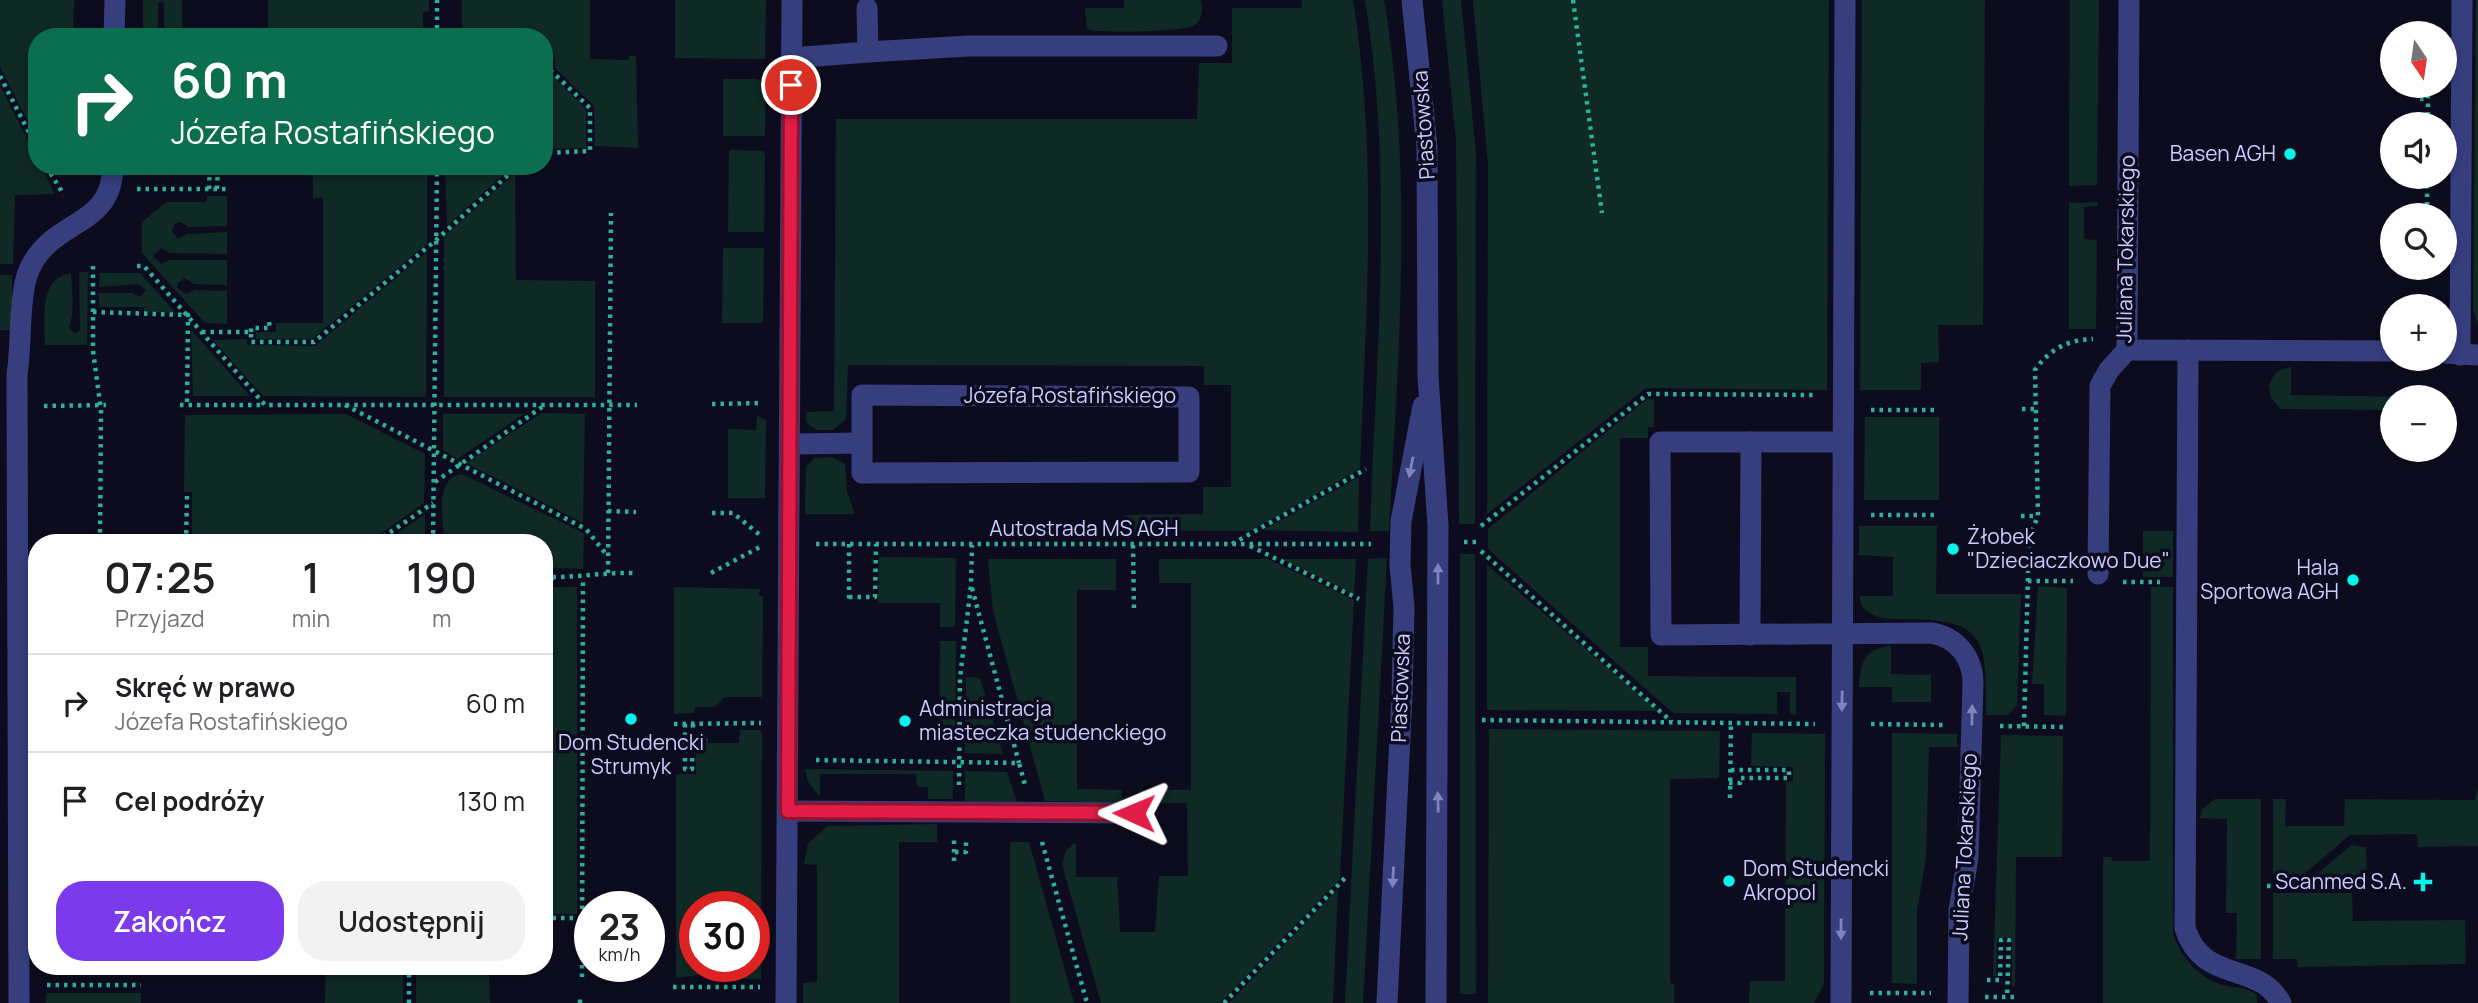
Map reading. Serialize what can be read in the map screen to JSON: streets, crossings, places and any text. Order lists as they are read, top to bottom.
{
  "streets": {
    "street": ["Piastowska", "Juliana Tokarskiego", "Józefa Rostafińskiego"],
    "path": ["Autostrada MS AGH"]
  },
  "places": {
    "other": [
      "Basen AGH",
      "Żłobek \"Dzieciaczkowo Due\"",
      "Hala Sportowa AGH",
      "Dom Studencki Strumyk",
      "Administracja miasteczka studenckiego",
      "Dom Studencki Akropol"
    ],
    "health": ["Scanmed S.A."]
  },
  "north": "bottom",
  "page": {
    "map_buttons": ["+", "−"],
    "turn": ["60 m", "Józefa Rostafińskiego"],
    "eta": [
      "07:25",
      "Przyjazd",
      "1",
      "min",
      "190",
      "m"
    ],
    "list": [
      {
        "name": "Skręć w prawo",
        "note": "Józefa Rostafińskiego",
        "value": "60 m"
      },
      {
        "name": "Cel podróży",
        "value": "130 m"
      }
    ],
    "buttons": ["Zakończ", "Udostępnij"],
    "speed": "23 km/h",
    "limit": "30"
  }
}
